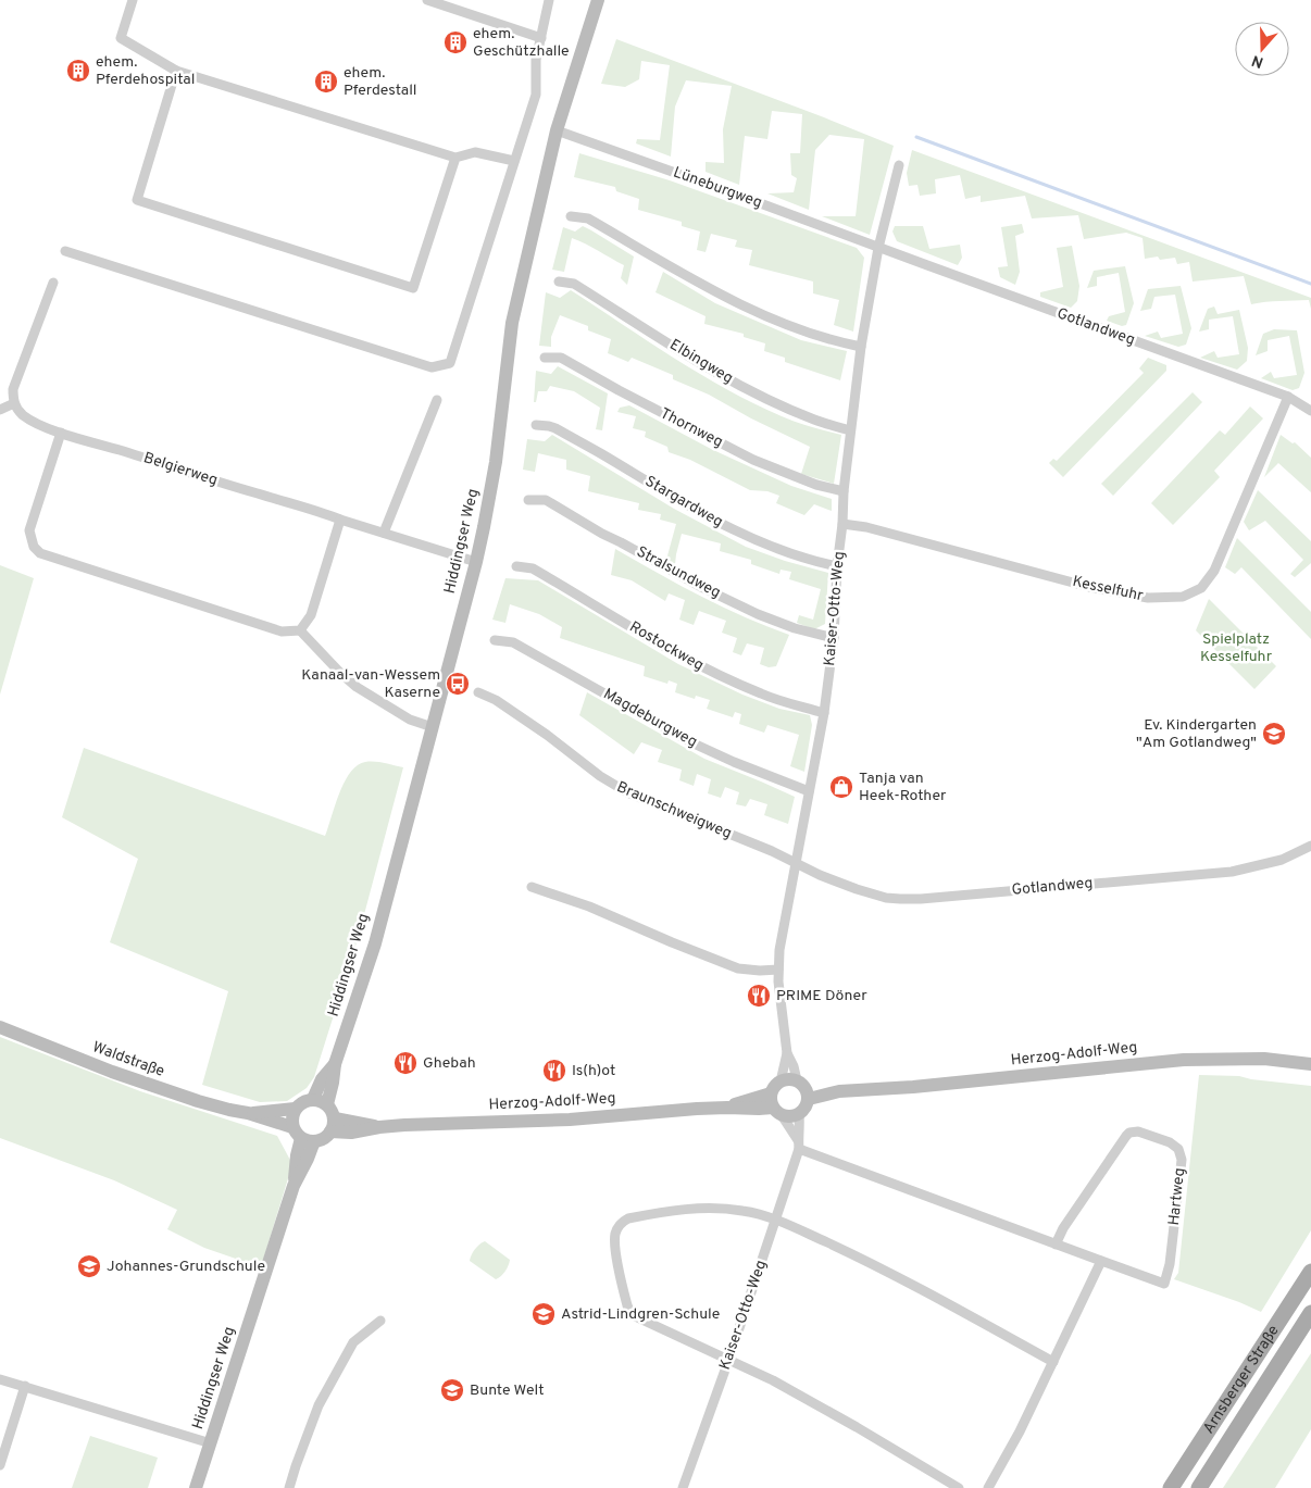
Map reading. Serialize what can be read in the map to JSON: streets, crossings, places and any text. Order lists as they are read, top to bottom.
{
  "streets": {
    "main road": [
      "Hiddingser Weg",
      "Herzog-Adolf-Weg",
      "Waldstraße",
      "Arnsberger Straße"
    ],
    "street": [
      "Lüneburgweg",
      "Gotlandweg",
      "Elbingweg",
      "Thornweg",
      "Belgierweg",
      "Stargardweg",
      "Stralsundweg",
      "Kesselfuhr",
      "Kaiser-Otto-Weg",
      "Rostockweg",
      "Magdeburgweg",
      "Braunschweigweg",
      "Hartweg"
    ]
  },
  "crossings": [
    ["Lüneburgweg", "Gotlandweg"],
    ["Lüneburgweg", "Hiddingser Weg"],
    ["Lüneburgweg", "Kaiser-Otto-Weg"],
    ["Gotlandweg", "Kesselfuhr"],
    ["Gotlandweg", "Kaiser-Otto-Weg"],
    ["Gotlandweg", "Braunschweigweg"],
    ["Elbingweg", "Kaiser-Otto-Weg"],
    ["Thornweg", "Kaiser-Otto-Weg"],
    ["Belgierweg", "Hiddingser Weg"],
    ["Stargardweg", "Kaiser-Otto-Weg"],
    ["Hiddingser Weg", "Herzog-Adolf-Weg"],
    ["Hiddingser Weg", "Waldstraße"],
    ["Stralsundweg", "Kaiser-Otto-Weg"],
    ["Kesselfuhr", "Kaiser-Otto-Weg"],
    ["Kaiser-Otto-Weg", "Rostockweg"],
    ["Kaiser-Otto-Weg", "Magdeburgweg"],
    ["Kaiser-Otto-Weg", "Braunschweigweg"],
    ["Kaiser-Otto-Weg", "Herzog-Adolf-Weg"],
    ["Kaiser-Otto-Weg", "Hartweg"],
    ["Herzog-Adolf-Weg", "Waldstraße"]
  ],
  "parks": ["Spielplatz Kesselfuhr"],
  "places": {
    "building": ["ehem. Geschützhalle", "ehem. Pferdehospital", "ehem. Pferdestall"],
    "bus stop": ["Kanaal-van-Wessem Kaserne"],
    "school or university": [
      "Ev. Kindergarten \"Am Gotlandweg\"",
      "Johannes-Grundschule",
      "Astrid-Lindgren-Schule",
      "Bunte Welt"
    ],
    "shop": ["Tanja van Heek-Rother"],
    "restaurant": ["PRIME Döner", "Ghebah", "Is(h)ot"]
  },
  "north": "bottom"
}
